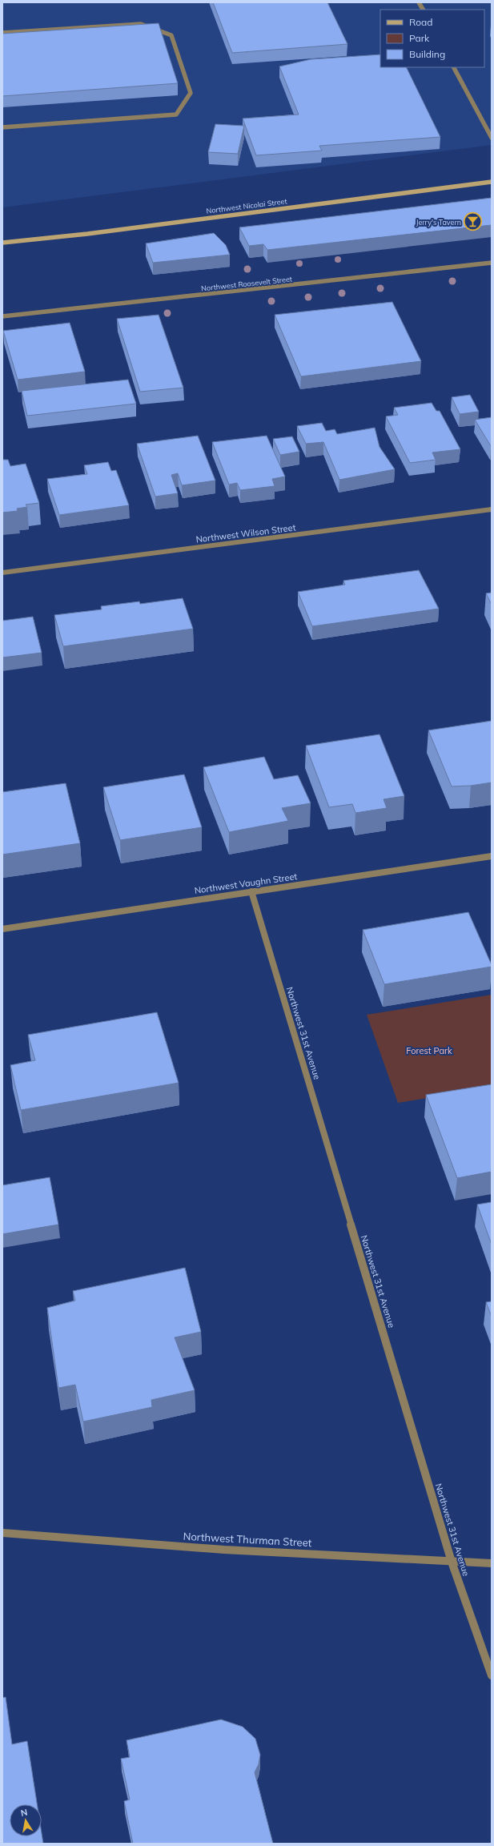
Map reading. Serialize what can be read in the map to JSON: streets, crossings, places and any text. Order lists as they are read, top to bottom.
{
  "streets": {
    "main road": ["Northwest Nicolai Street"],
    "street": [
      "Northwest Roosevelt Street",
      "Northwest Wilson Street",
      "Northwest Vaughn Street",
      "Northwest 31st Avenue",
      "Northwest Thurman Street"
    ]
  },
  "crossings": [
    ["Northwest Vaughn Street", "Northwest 31st Avenue"],
    ["Northwest 31st Avenue", "Northwest Thurman Street"]
  ],
  "parks": ["Forest Park"],
  "places": {
    "bar": ["Jerry's Tavern"]
  },
  "legend": ["Road", "Park", "Building"],
  "north": "top"
}
